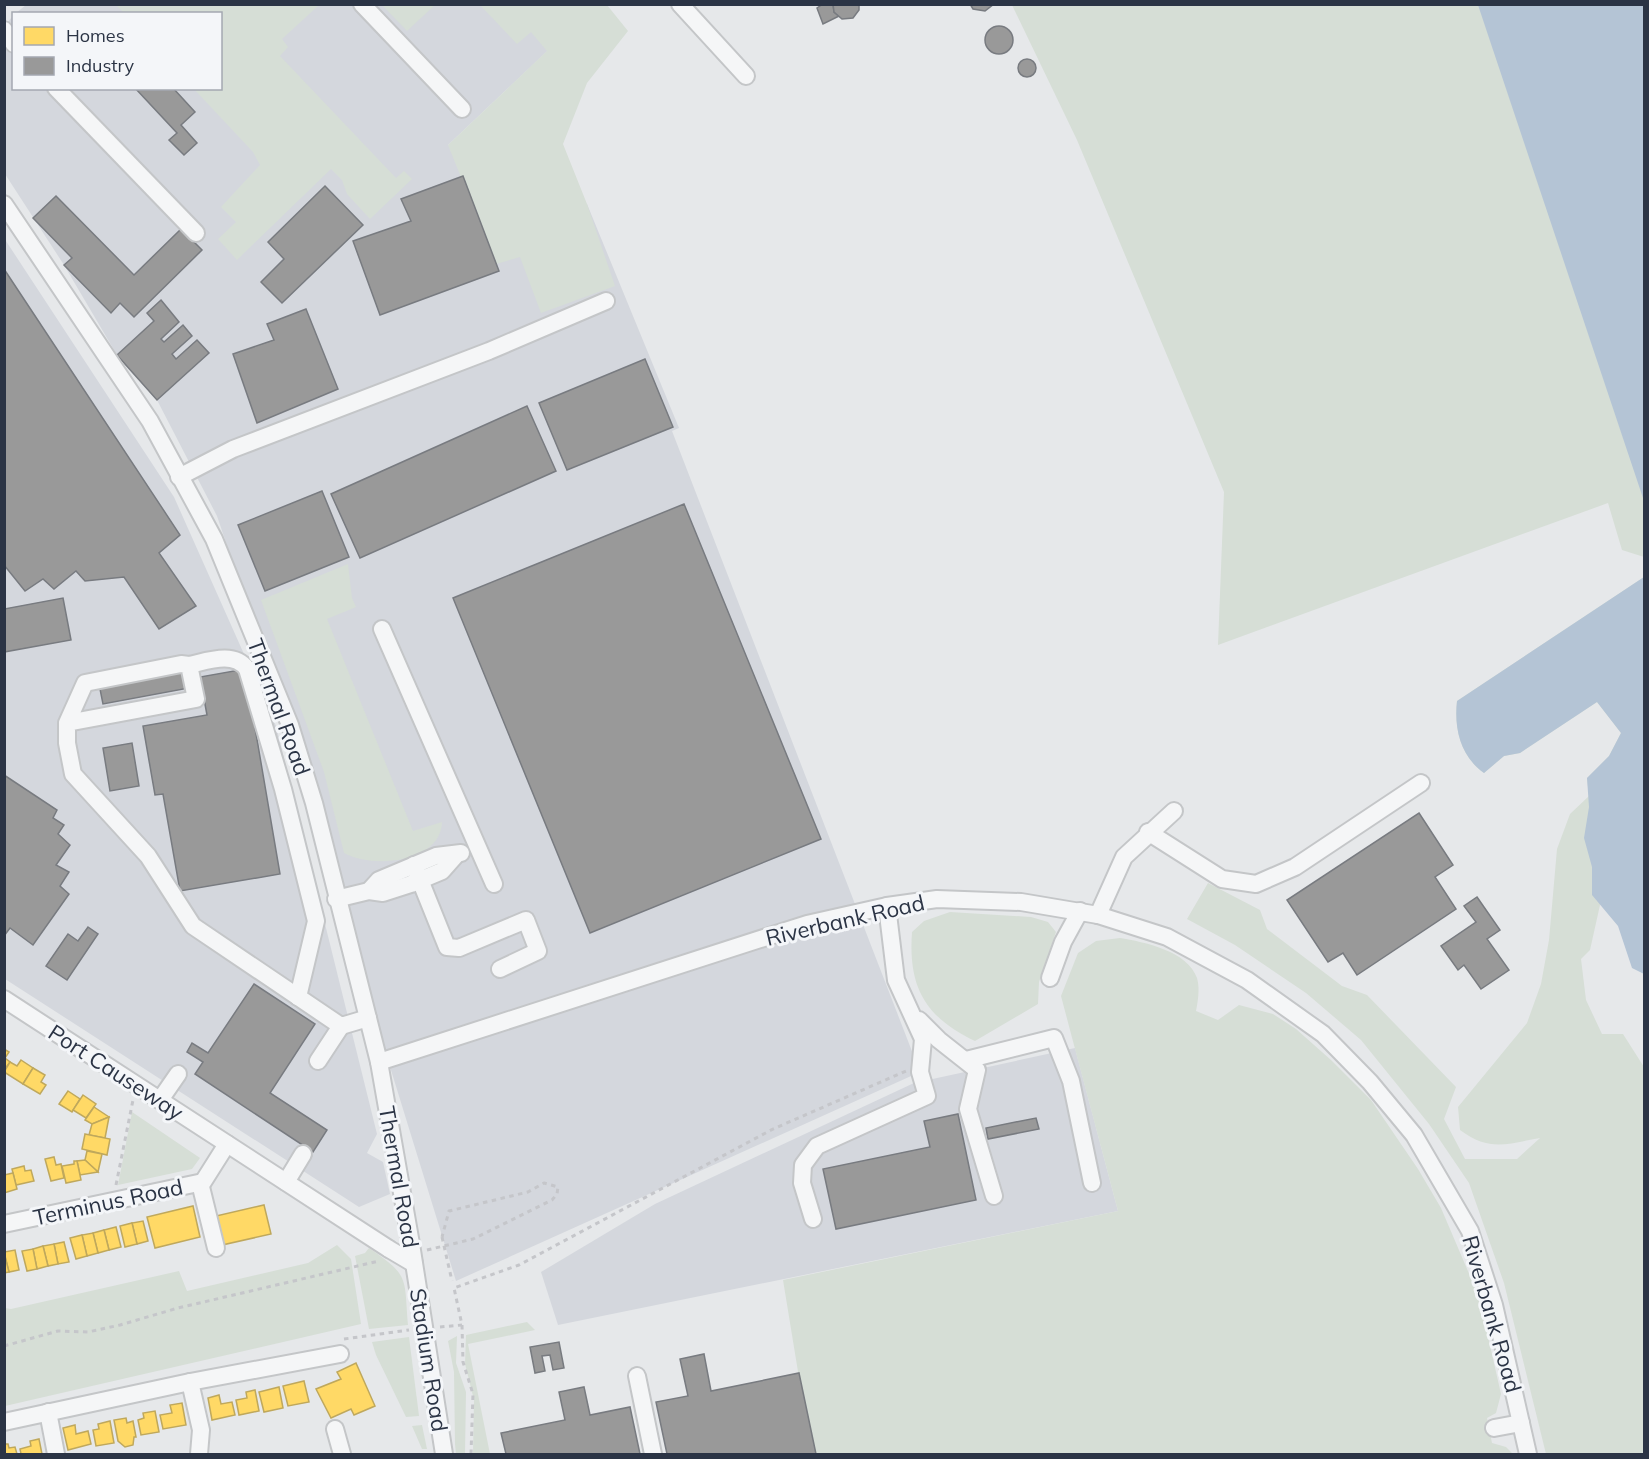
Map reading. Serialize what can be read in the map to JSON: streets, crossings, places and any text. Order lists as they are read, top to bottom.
{
  "streets": {
    "street": [
      "Thermal Road",
      "Riverbank Road",
      "Port Causeway",
      "Terminus Road",
      "Stadium Road"
    ]
  },
  "crossings": [
    ["Thermal Road", "Riverbank Road"],
    ["Thermal Road", "Port Causeway"],
    ["Thermal Road", "Stadium Road"],
    ["Port Causeway", "Terminus Road"],
    ["Port Causeway", "Stadium Road"]
  ],
  "legend": ["Homes", "Industry"]
}
